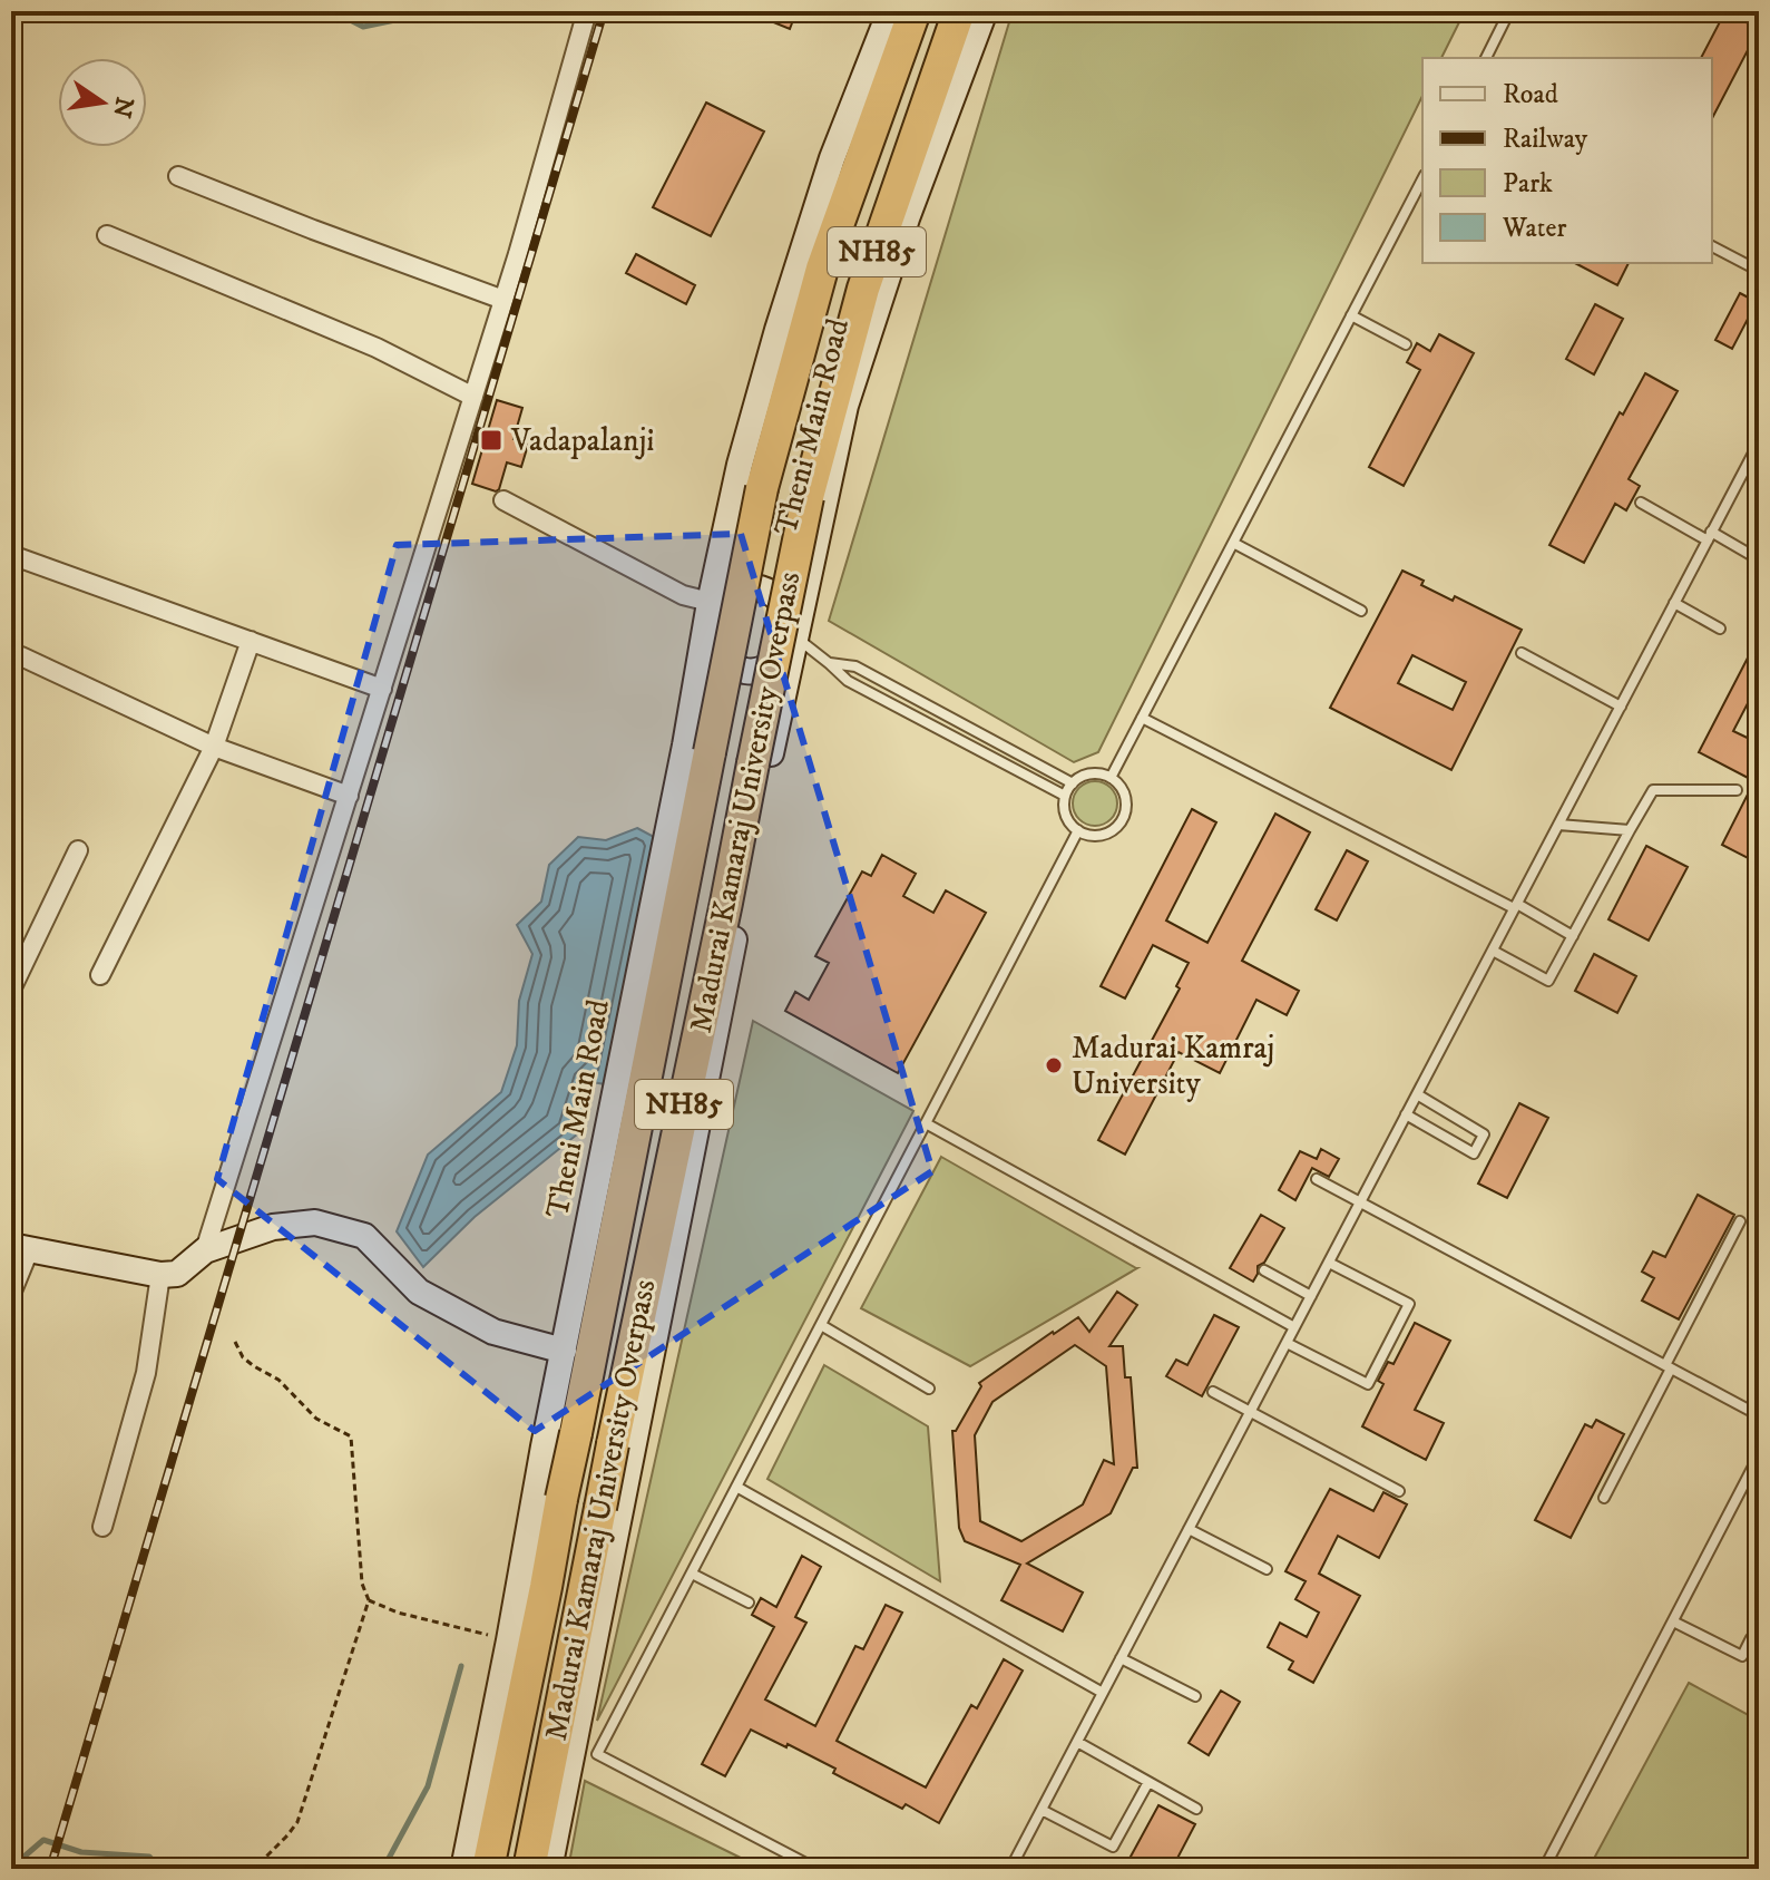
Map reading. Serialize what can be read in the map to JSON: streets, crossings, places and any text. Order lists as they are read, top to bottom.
{
  "streets": {
    "highway": ["NH85", "Madurai Kamaraj University Overpass"],
    "street": ["Theni Main Road"]
  },
  "places": {
    "transit": ["Vadapalanji"],
    "other": ["Madurai Kamraj University"]
  },
  "legend": [
    "Road",
    "Railway",
    "Park",
    "Water"
  ],
  "north": "right"
}
